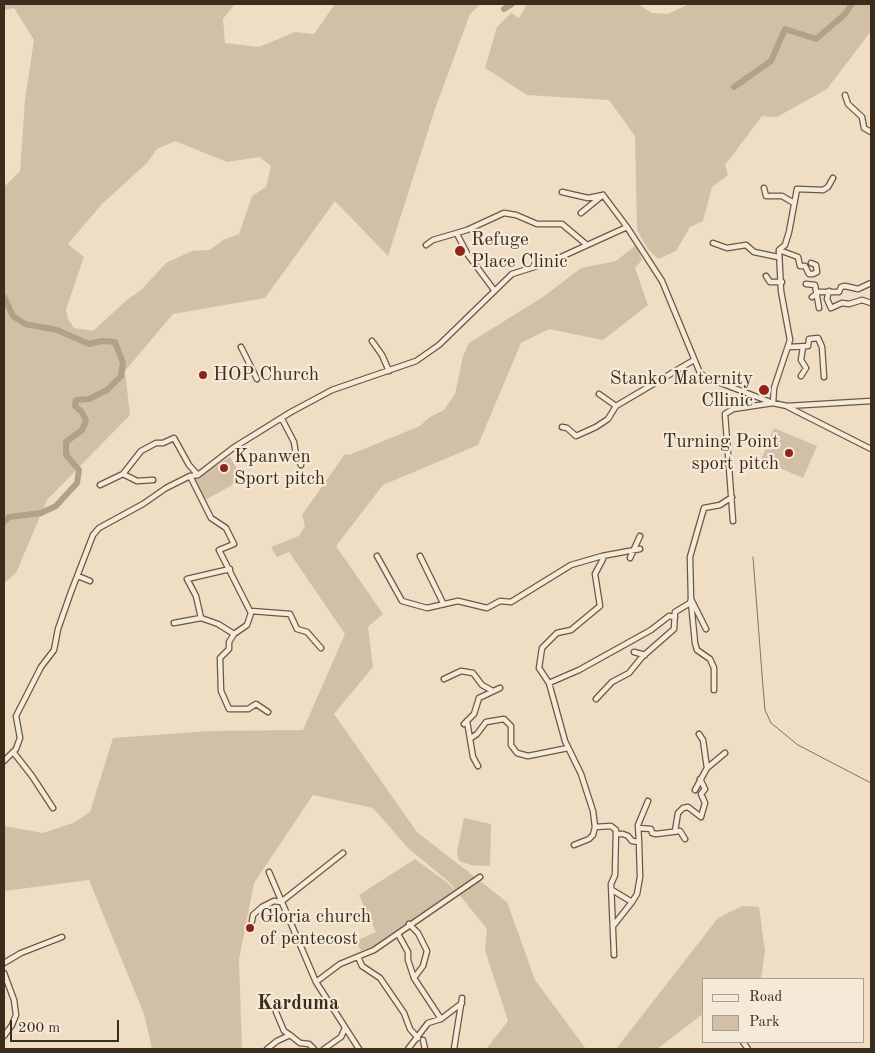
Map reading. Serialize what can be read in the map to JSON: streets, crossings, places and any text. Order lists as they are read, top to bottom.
{
  "districts": ["Karduma"],
  "places": [
    "Refuge Place Clinic",
    "HOP Church",
    "Stanko Maternity Cllinic",
    "Turning Point sport pitch",
    "Kpanwen Sport pitch",
    "Gloria church of pentecost"
  ],
  "legend": ["Road", "Park"],
  "scale_bar": "200 m"
}
